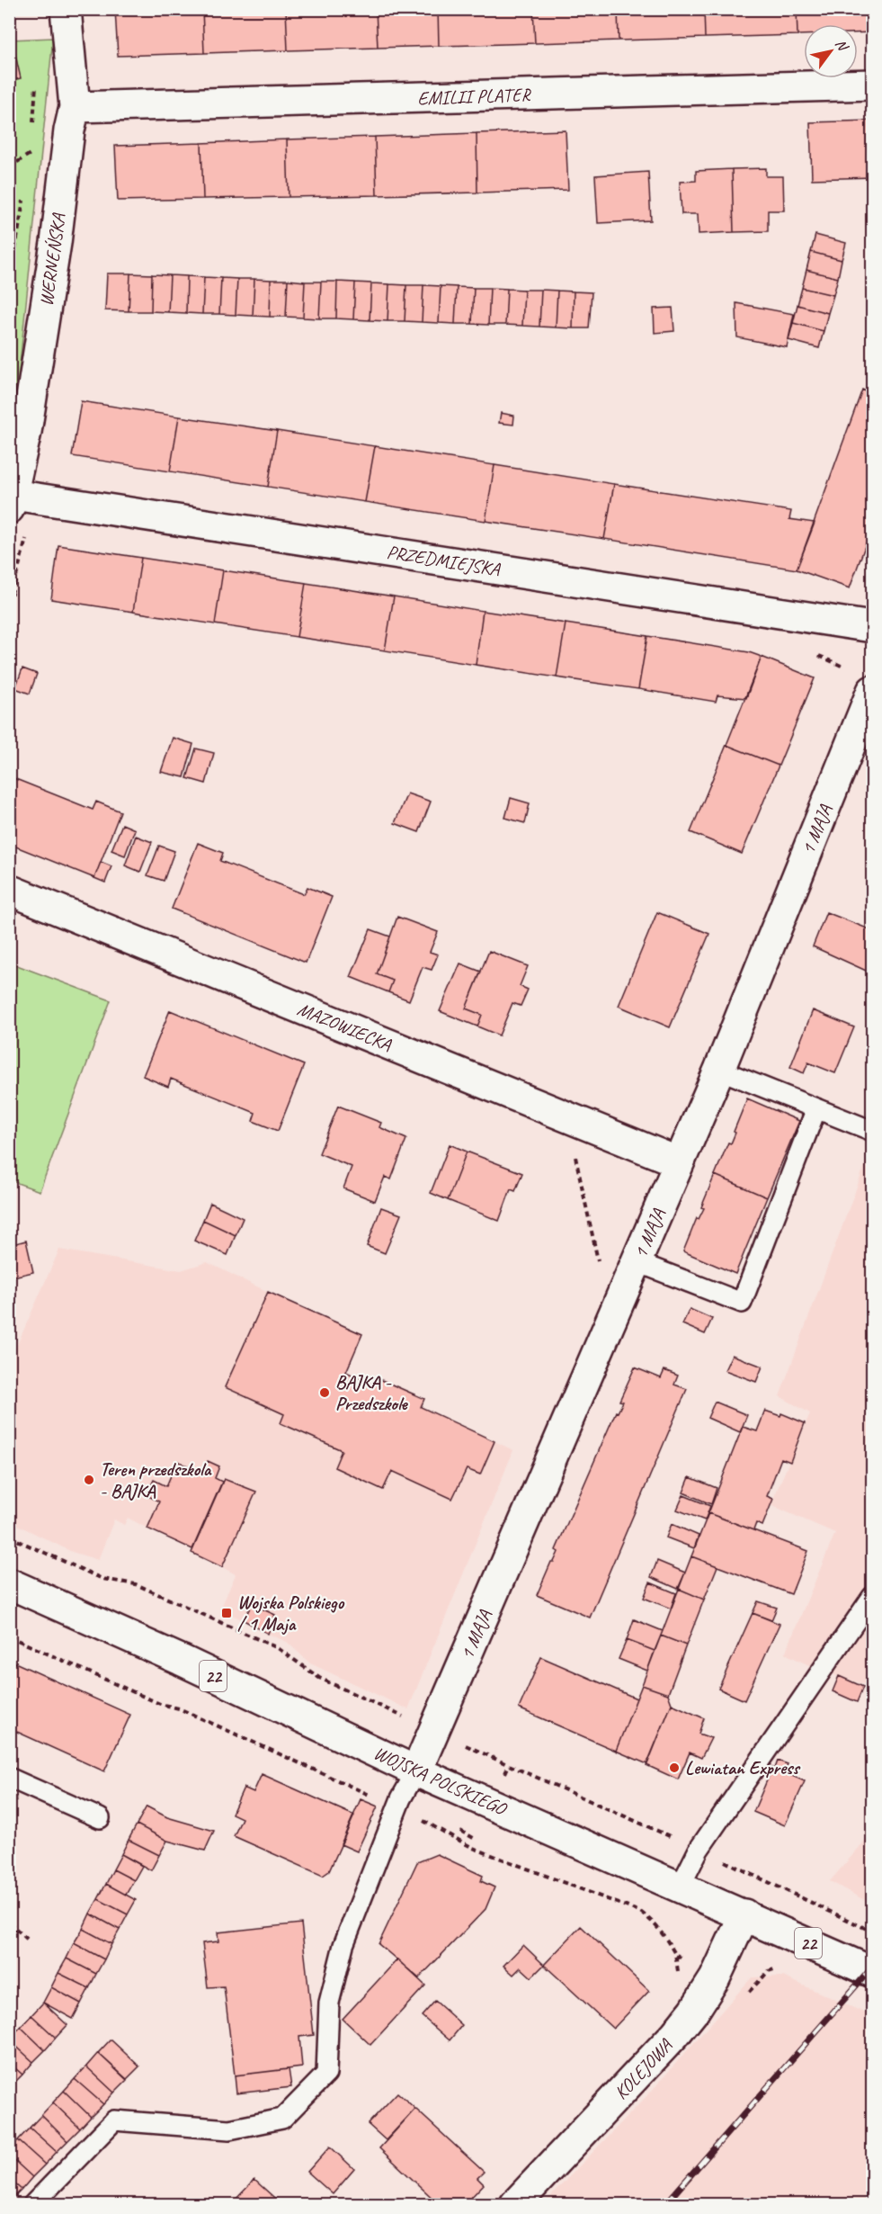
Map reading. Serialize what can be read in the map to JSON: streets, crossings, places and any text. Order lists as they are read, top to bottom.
{
  "streets": {
    "street": [
      "EMILII PLATER",
      "WERNEŃSKA",
      "PRZEDMIEJSKA",
      "1 MAJA",
      "MAZOWIECKA",
      "22",
      "WOJSKA POLSKIEGO",
      "KOLEJOWA"
    ]
  },
  "crossings": [
    ["EMILII PLATER", "WERNEŃSKA"],
    ["WERNEŃSKA", "PRZEDMIEJSKA"],
    ["1 MAJA", "MAZOWIECKA"],
    ["1 MAJA", "WOJSKA POLSKIEGO"],
    ["WOJSKA POLSKIEGO", "KOLEJOWA"]
  ],
  "places": {
    "other": ["BAJKA - Przedszkole", "Teren przedszkola - BAJKA", "Lewiatan Express"],
    "transit": ["Wojska Polskiego / 1 Maja"]
  },
  "north": "top right"
}
